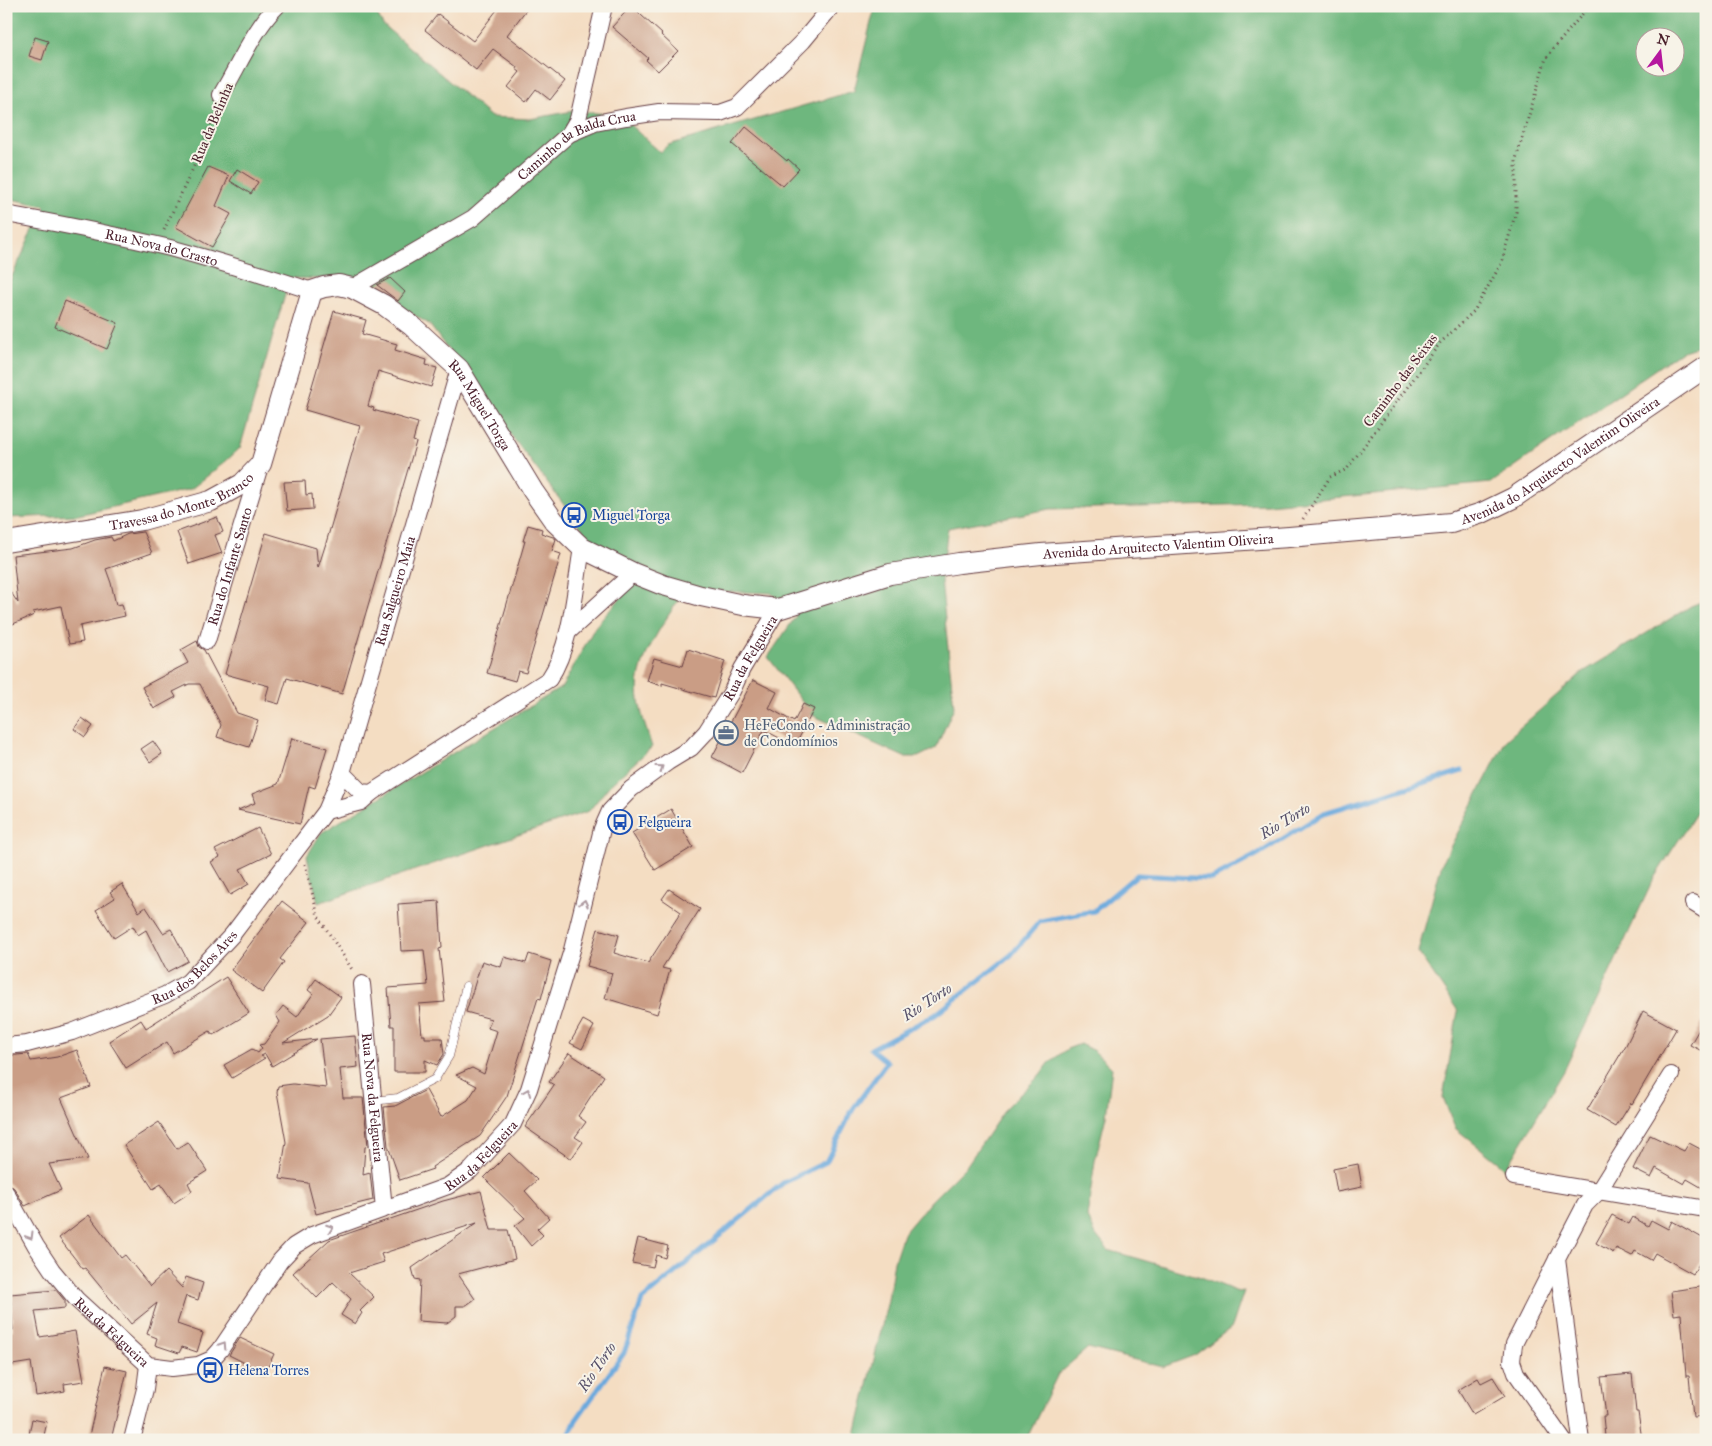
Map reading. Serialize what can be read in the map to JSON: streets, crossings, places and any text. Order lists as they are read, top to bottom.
{
  "streets": {
    "street": [
      "Rua da Belinha",
      "Caminho da Balda Crua",
      "Rua Nova do Crasto",
      "Rua Miguel Torga",
      "Avenida do Arquitecto Valentim Oliveira",
      "Travessa do Monte Branco",
      "Rua do Infante Santo",
      "Rua Salgueiro Maia",
      "Rua da Felgueira",
      "Rua dos Belos Ares",
      "Rua Nova da Felgueira"
    ],
    "path": ["Caminho das Seixas"]
  },
  "crossings": [
    ["Rua da Belinha", "Rua Nova do Crasto"],
    ["Caminho da Balda Crua", "Rua Miguel Torga"],
    ["Rua Nova do Crasto", "Travessa do Monte Branco"],
    ["Caminho das Seixas", "Avenida do Arquitecto Valentim Oliveira"],
    ["Rua Miguel Torga", "Avenida do Arquitecto Valentim Oliveira"],
    ["Rua Miguel Torga", "Rua Salgueiro Maia"],
    ["Avenida do Arquitecto Valentim Oliveira", "Rua da Felgueira"],
    ["Travessa do Monte Branco", "Rua do Infante Santo"],
    ["Rua Salgueiro Maia", "Rua dos Belos Ares"],
    ["Rua da Felgueira", "Rua Nova da Felgueira"]
  ],
  "water": ["Rio Torto"],
  "places": {
    "bus stop": ["Miguel Torga", "Felgueira", "Helena Torres"],
    "office": ["HeFeCondo - Administração de Condomínios"]
  },
  "north": "top"
}
